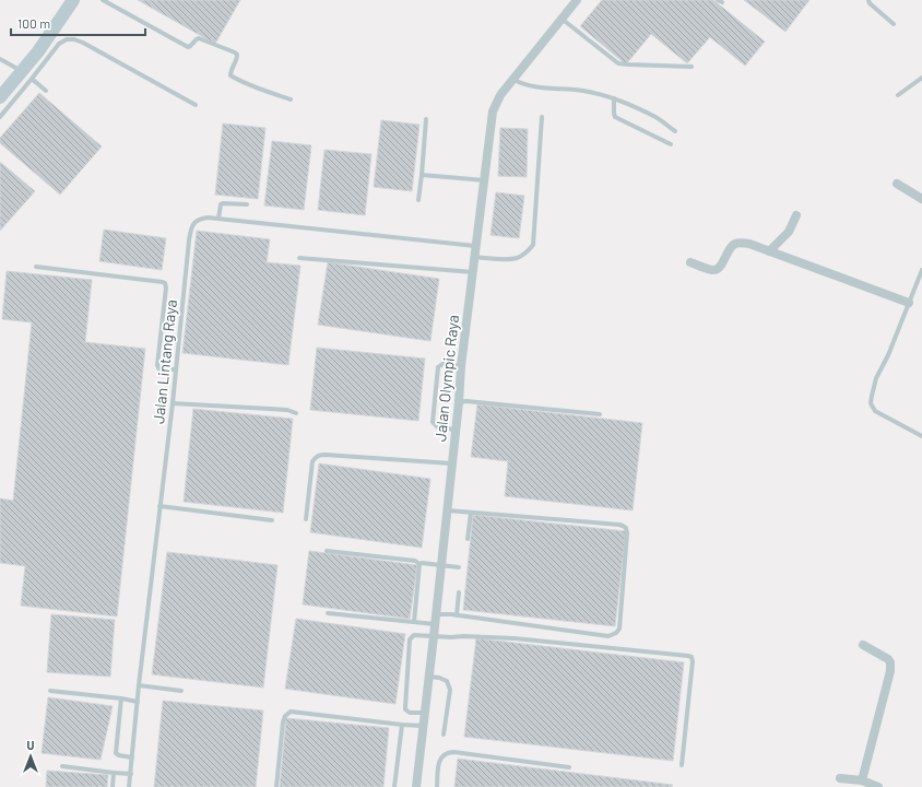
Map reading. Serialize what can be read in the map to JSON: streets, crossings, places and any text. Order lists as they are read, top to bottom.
{
  "streets": {
    "street": ["Jalan Olympic Raya"],
    "lane": ["Jalan Lintang Raya"]
  },
  "crossings": [
    ["Jalan Lintang Raya", "Jalan Olympic Raya"]
  ],
  "scale_bar": "100 m",
  "north": "top"
}
